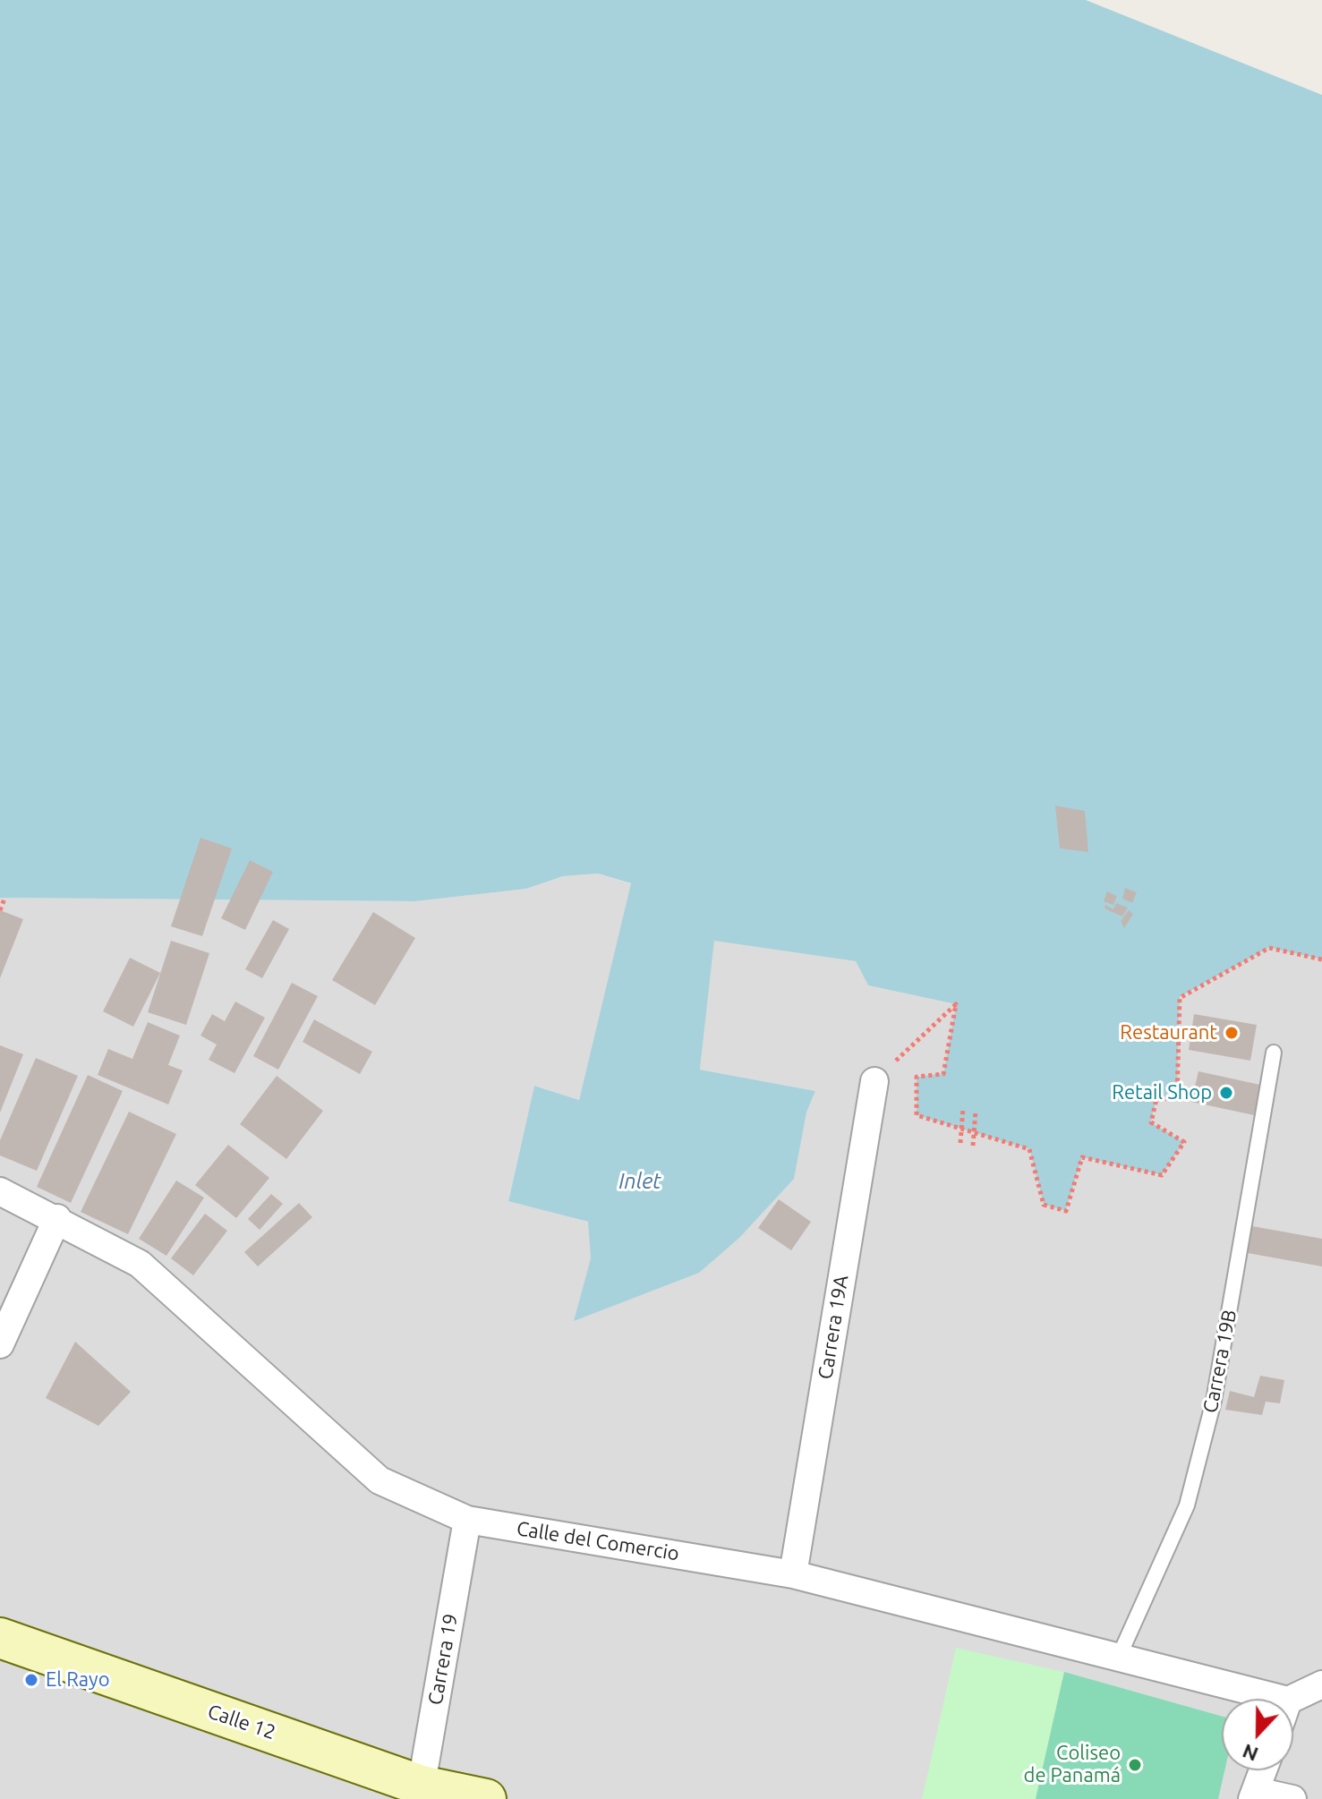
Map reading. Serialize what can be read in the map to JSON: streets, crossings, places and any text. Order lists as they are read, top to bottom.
{
  "streets": {
    "main road": ["Calle 12"],
    "street": ["Carrera 19A", "Calle del Comercio", "Carrera 19"],
    "lane": ["Carrera 19B"]
  },
  "crossings": [
    ["Carrera 19A", "Calle del Comercio"],
    ["Carrera 19B", "Calle del Comercio"],
    ["Calle del Comercio", "Carrera 19"],
    ["Carrera 19", "Calle 12"]
  ],
  "water": ["Inlet"],
  "places": [
    "Restaurant",
    "Retail Shop",
    "El Rayo",
    "Coliseo de Panamá"
  ],
  "north": "bottom"
}
